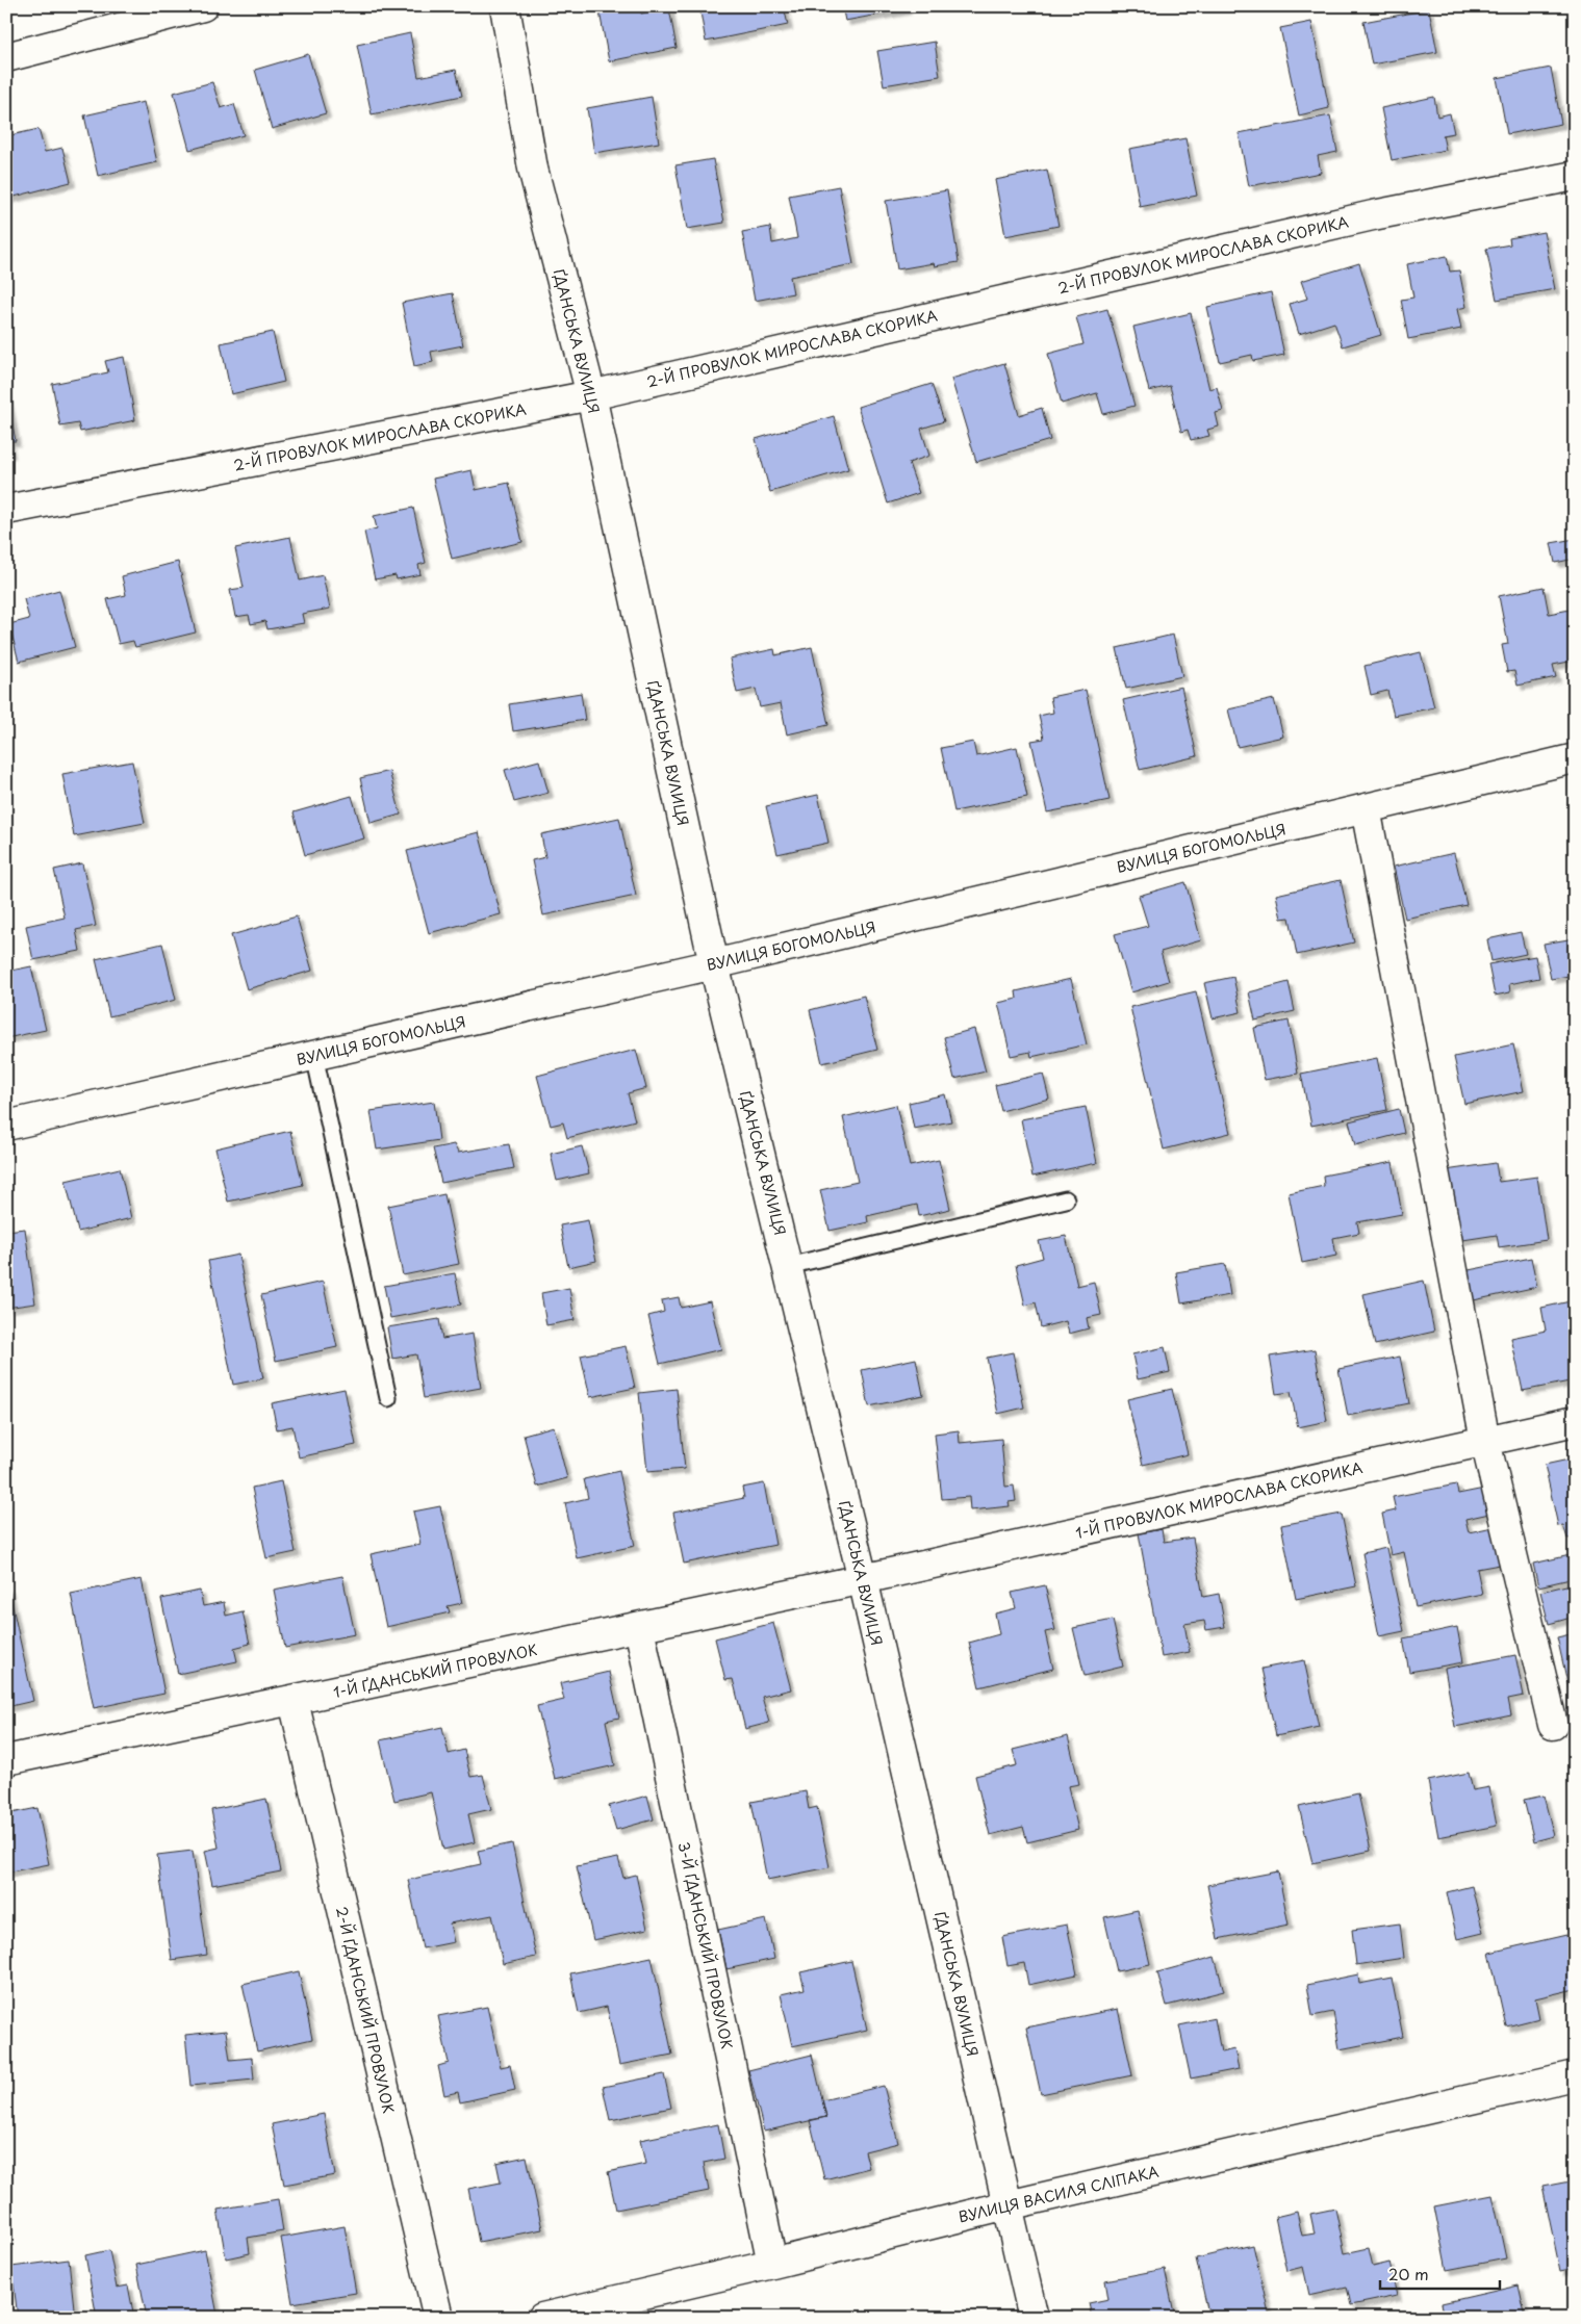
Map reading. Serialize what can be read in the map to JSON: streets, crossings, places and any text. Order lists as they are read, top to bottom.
{
  "streets": {
    "street": [
      "2-Й ПРОВУЛОК МИРОСЛАВА СКОРИКА",
      "ҐДАНСЬКА ВУЛИЦЯ",
      "ВУЛИЦЯ БОГОМОЛЬЦЯ",
      "1-Й ПРОВУЛОК МИРОСЛАВА СКОРИКА",
      "1-Й ҐДАНСЬКИЙ ПРОВУЛОК",
      "3-Й ҐДАНСЬКИЙ ПРОВУЛОК",
      "2-Й ҐДАНСЬКИЙ ПРОВУЛОК",
      "ВУЛИЦЯ ВАСИЛЯ СЛІПАКА"
    ]
  },
  "crossings": [
    ["2-Й ПРОВУЛОК МИРОСЛАВА СКОРИКА", "ҐДАНСЬКА ВУЛИЦЯ"],
    ["ҐДАНСЬКА ВУЛИЦЯ", "ВУЛИЦЯ БОГОМОЛЬЦЯ"],
    ["ҐДАНСЬКА ВУЛИЦЯ", "1-Й ПРОВУЛОК МИРОСЛАВА СКОРИКА"],
    ["ҐДАНСЬКА ВУЛИЦЯ", "1-Й ҐДАНСЬКИЙ ПРОВУЛОК"],
    ["ҐДАНСЬКА ВУЛИЦЯ", "ВУЛИЦЯ ВАСИЛЯ СЛІПАКА"],
    ["1-Й ПРОВУЛОК МИРОСЛАВА СКОРИКА", "1-Й ҐДАНСЬКИЙ ПРОВУЛОК"],
    ["1-Й ҐДАНСЬКИЙ ПРОВУЛОК", "3-Й ҐДАНСЬКИЙ ПРОВУЛОК"],
    ["1-Й ҐДАНСЬКИЙ ПРОВУЛОК", "2-Й ҐДАНСЬКИЙ ПРОВУЛОК"],
    ["3-Й ҐДАНСЬКИЙ ПРОВУЛОК", "ВУЛИЦЯ ВАСИЛЯ СЛІПАКА"]
  ],
  "scale_bar": "20 m"
}
